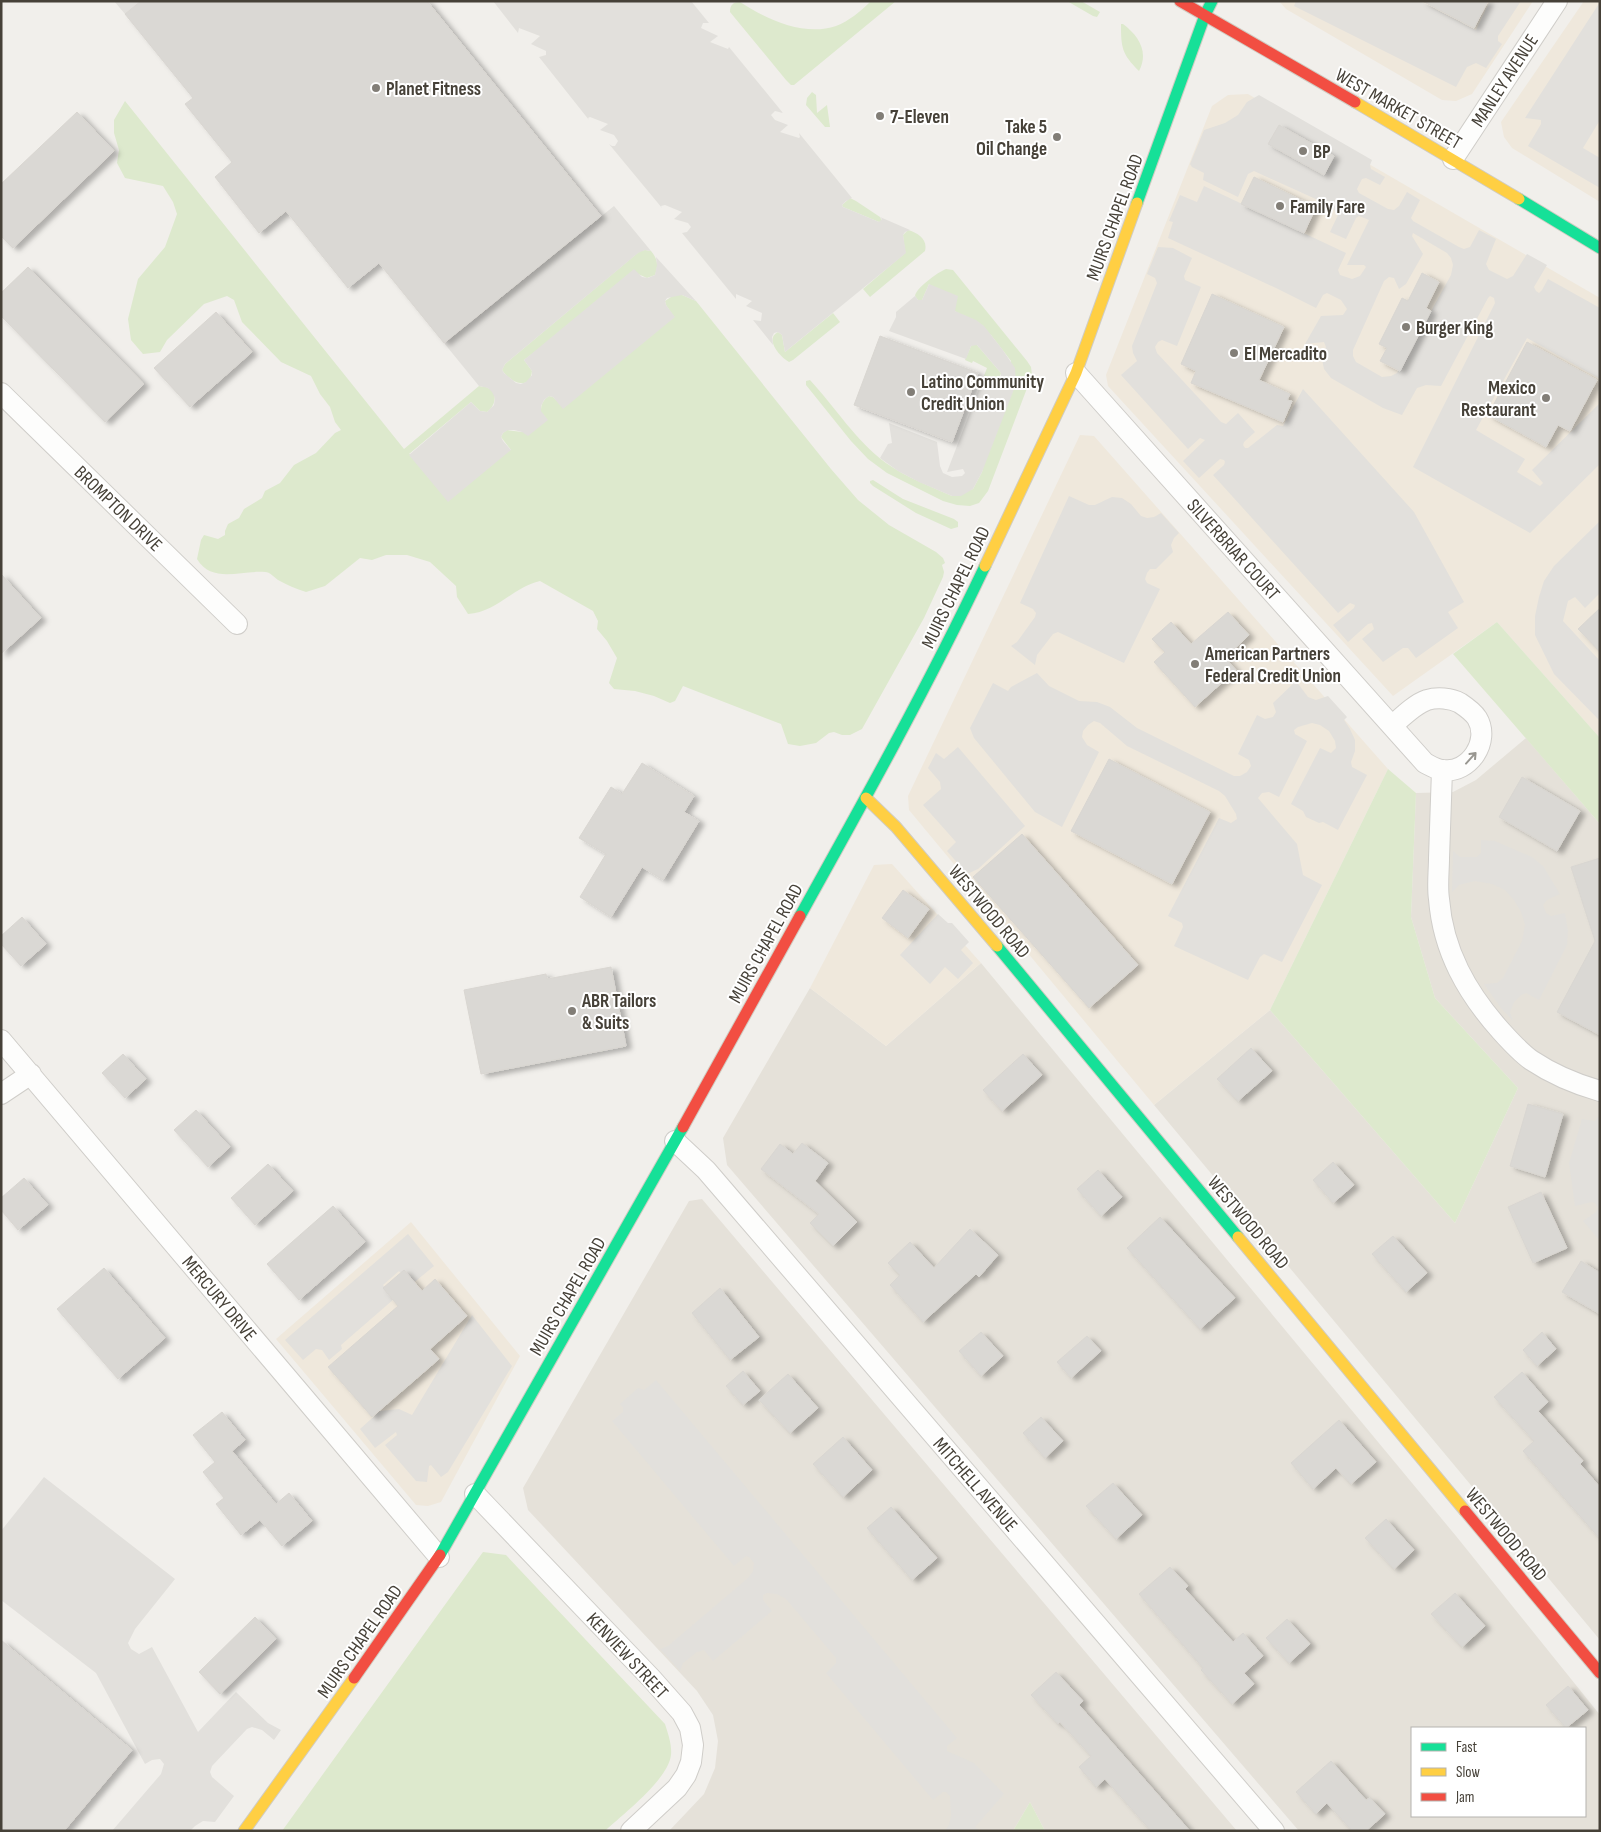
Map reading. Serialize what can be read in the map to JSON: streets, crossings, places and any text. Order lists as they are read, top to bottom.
{
  "streets": {
    "main road": ["WEST MARKET STREET", "MUIRS CHAPEL ROAD", "WESTWOOD ROAD"],
    "street": [
      "MANLEY AVENUE",
      "BROMPTON DRIVE",
      "SILVERBRIAR COURT",
      "MERCURY DRIVE",
      "MITCHELL AVENUE",
      "KENVIEW STREET"
    ]
  },
  "crossings": [
    ["MANLEY AVENUE", "WEST MARKET STREET"],
    ["WEST MARKET STREET", "MUIRS CHAPEL ROAD"],
    ["MUIRS CHAPEL ROAD", "SILVERBRIAR COURT"],
    ["MUIRS CHAPEL ROAD", "WESTWOOD ROAD"],
    ["MUIRS CHAPEL ROAD", "MERCURY DRIVE"],
    ["MUIRS CHAPEL ROAD", "MITCHELL AVENUE"],
    ["MUIRS CHAPEL ROAD", "KENVIEW STREET"]
  ],
  "places": [
    "Planet Fitness",
    "7-Eleven",
    "Take 5 Oil Change",
    "BP",
    "Family Fare",
    "Burger King",
    "El Mercadito",
    "Latino Community Credit Union",
    "Mexico Restaurant",
    "American Partners Federal Credit Union",
    "ABR Tailors & Suits"
  ],
  "legend": ["Fast", "Slow", "Jam"]
}
